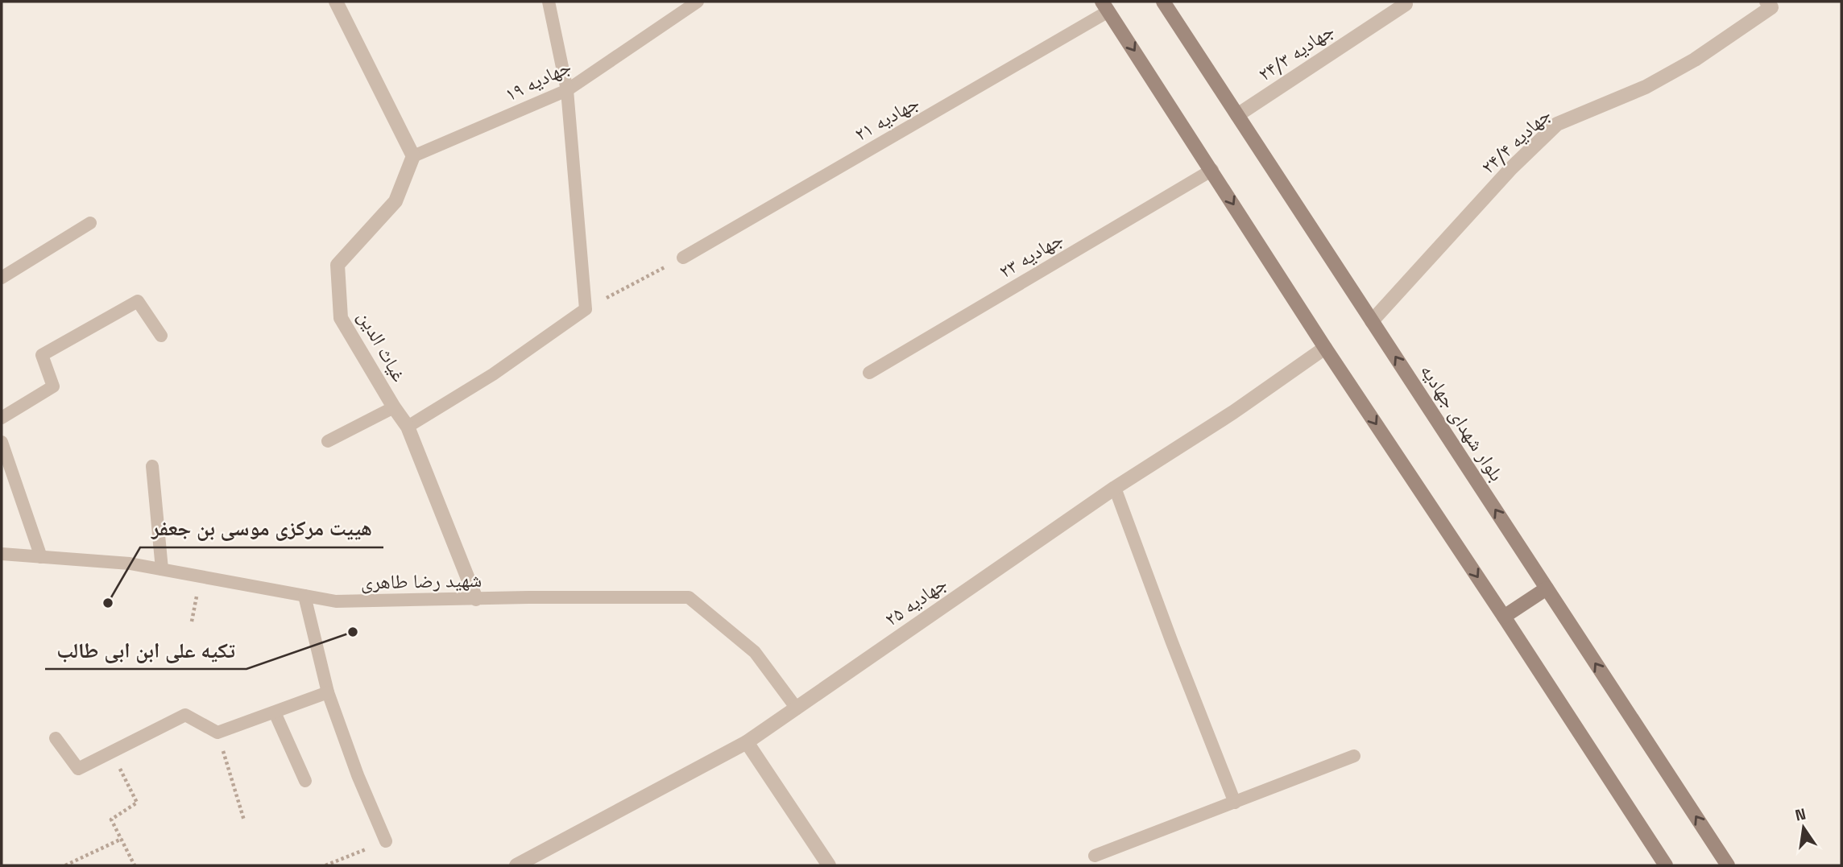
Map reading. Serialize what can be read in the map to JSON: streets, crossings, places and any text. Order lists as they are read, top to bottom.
{
  "streets": {
    "main road": ["بلوار شهدای جهادیه"],
    "street": [
      "جهادیه ۲۴/۳",
      "جهادیه ۲۴/۴",
      "غیاث الدین",
      "جهادیه ۲۵"
    ],
    "lane": [
      "جهادیه ۱۹",
      "جهادیه ۲۱",
      "جهادیه ۲۳",
      "شهید رضا طاهری"
    ]
  },
  "crossings": [
    ["جهادیه ۲۴/۳", "بلوار شهدای جهادیه"],
    ["جهادیه ۱۹", "غیاث الدین"],
    ["جهادیه ۲۴/۴", "بلوار شهدای جهادیه"],
    ["غیاث الدین", "شهید رضا طاهری"],
    ["شهید رضا طاهری", "جهادیه ۲۵"]
  ],
  "places": ["هییت مرکزی موسی بن جعفر", "تکیه علی ابن ابی طالب"],
  "north": "top"
}
